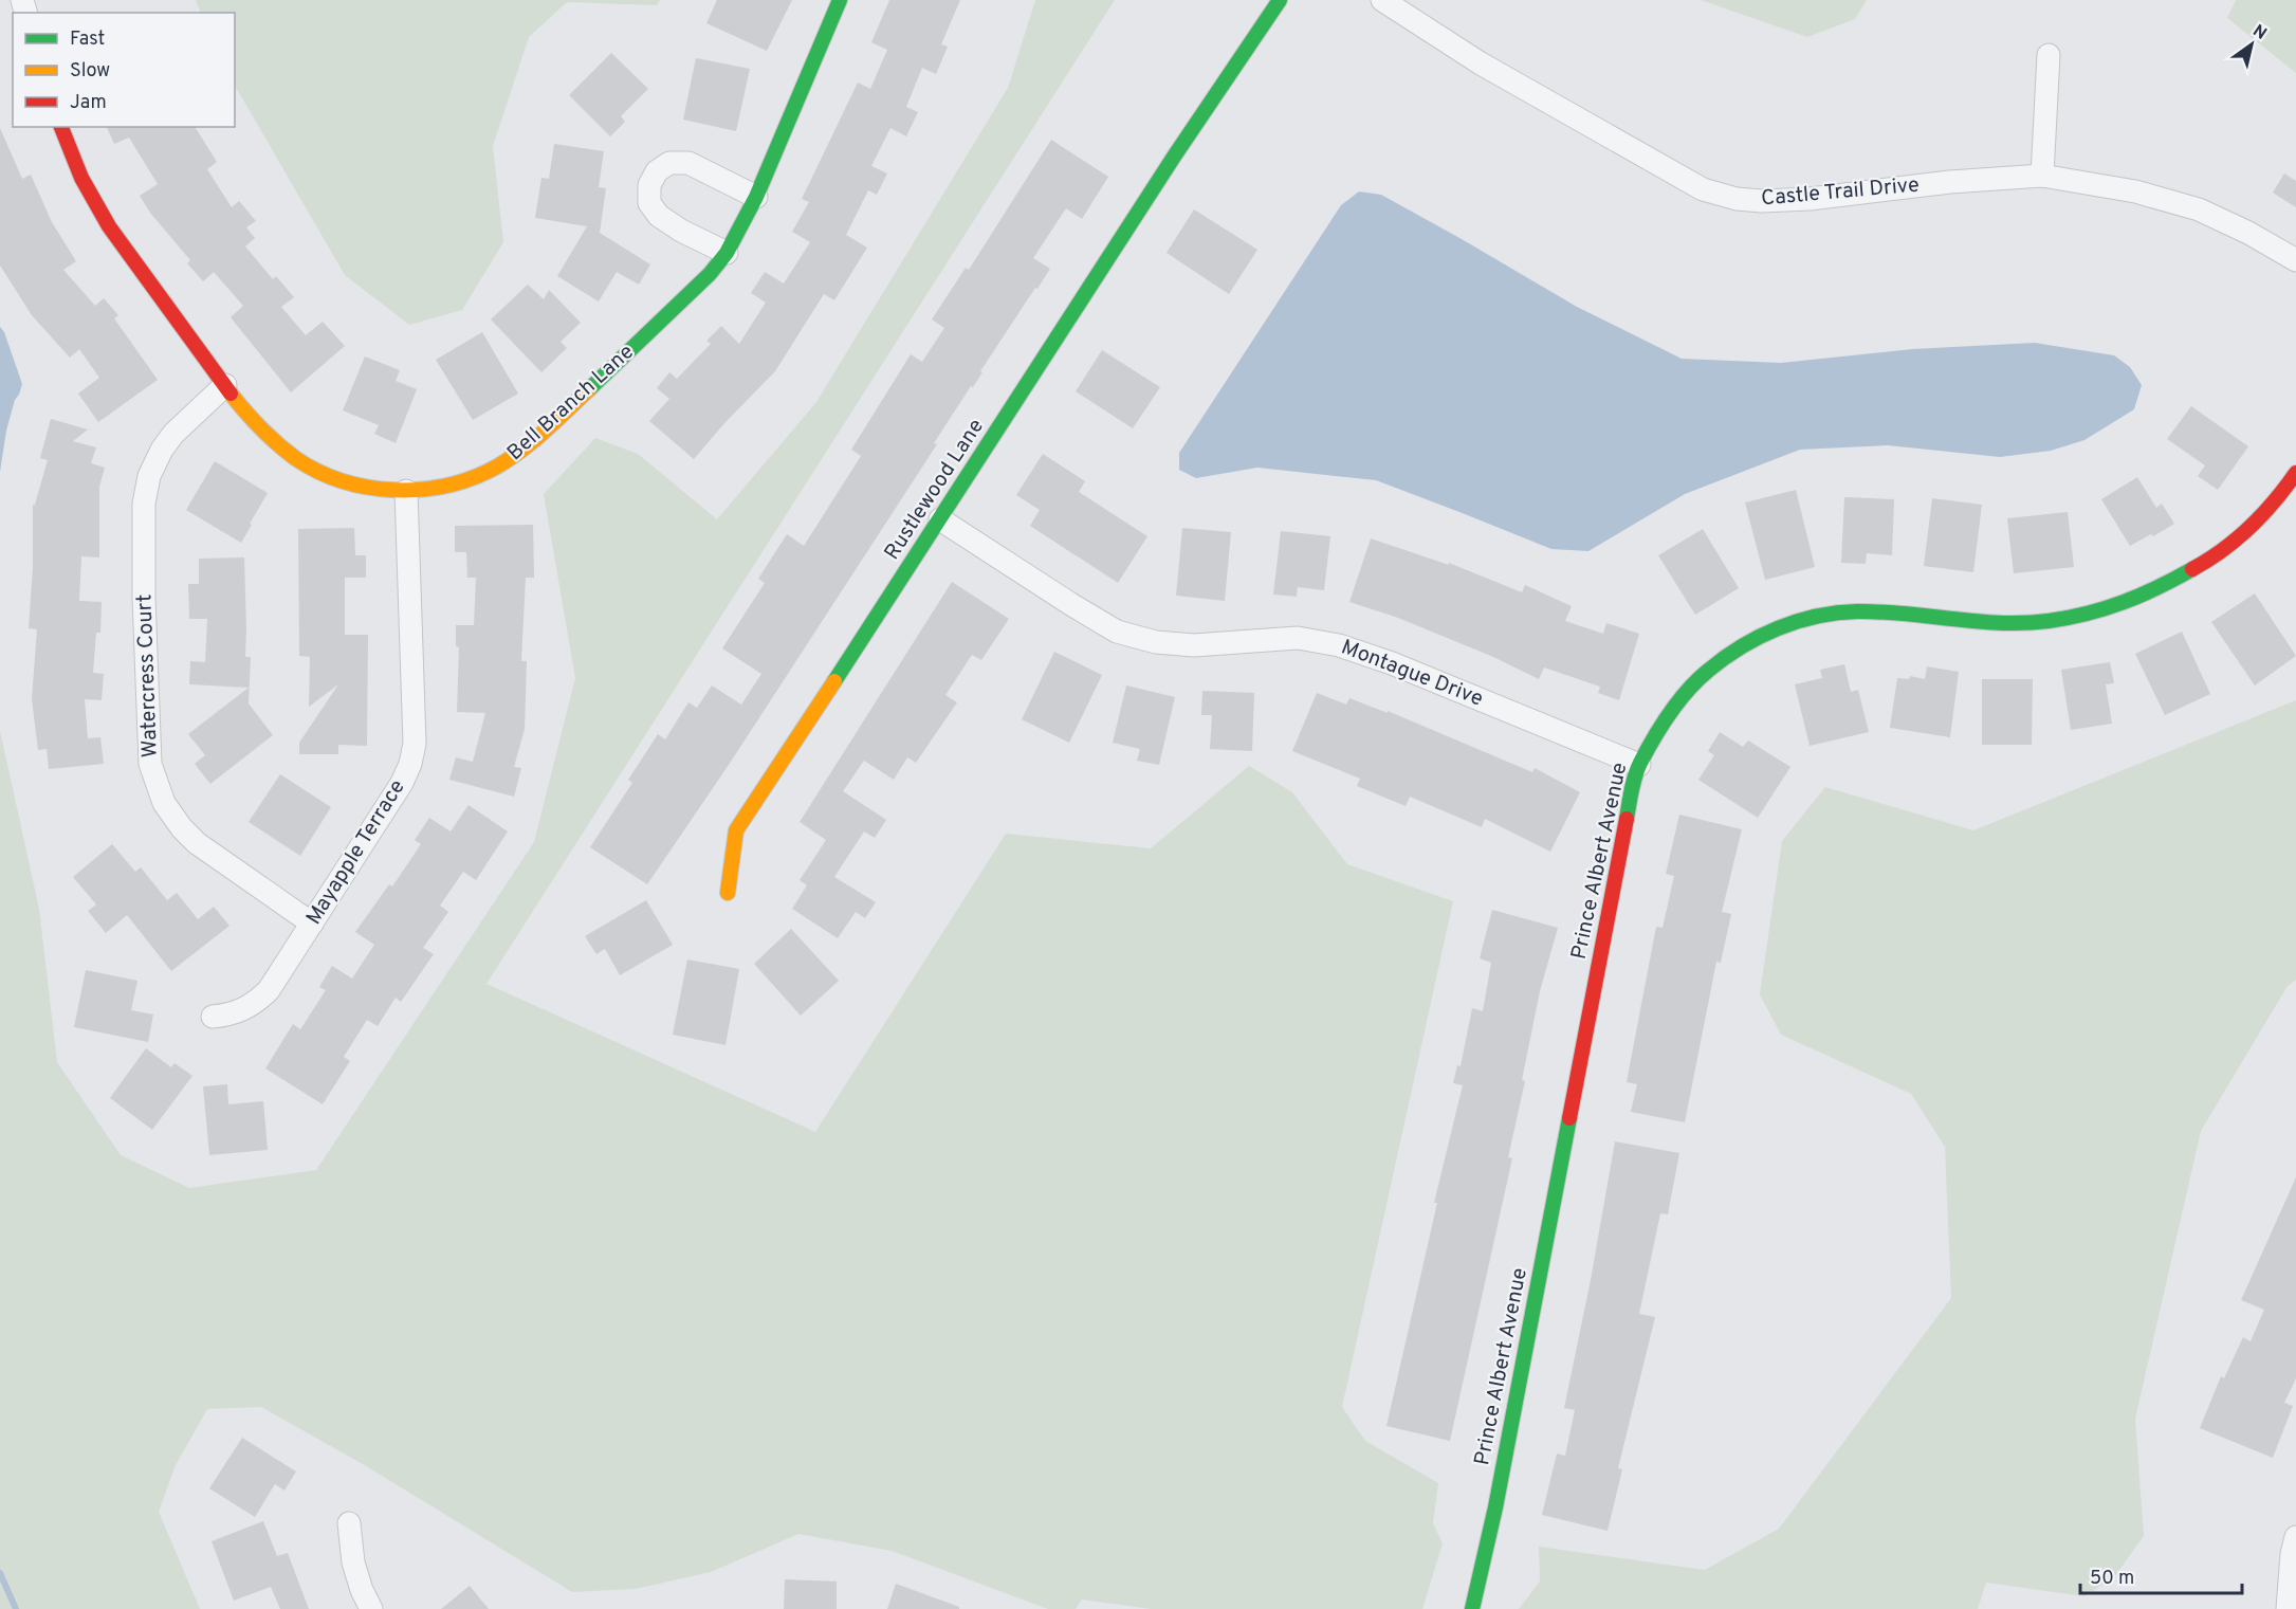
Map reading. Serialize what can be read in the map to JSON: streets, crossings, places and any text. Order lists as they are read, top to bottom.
{
  "streets": {
    "street": [
      "Castle Trail Drive",
      "Bell Branch Lane",
      "Rustlewood Lane",
      "Montague Drive",
      "Watercress Court",
      "Mayapple Terrace",
      "Prince Albert Avenue"
    ]
  },
  "crossings": [
    ["Bell Branch Lane", "Watercress Court"],
    ["Bell Branch Lane", "Mayapple Terrace"],
    ["Rustlewood Lane", "Montague Drive"],
    ["Montague Drive", "Prince Albert Avenue"],
    ["Watercress Court", "Mayapple Terrace"]
  ],
  "legend": ["Fast", "Slow", "Jam"],
  "scale_bar": "50 m",
  "north": "top right"
}
